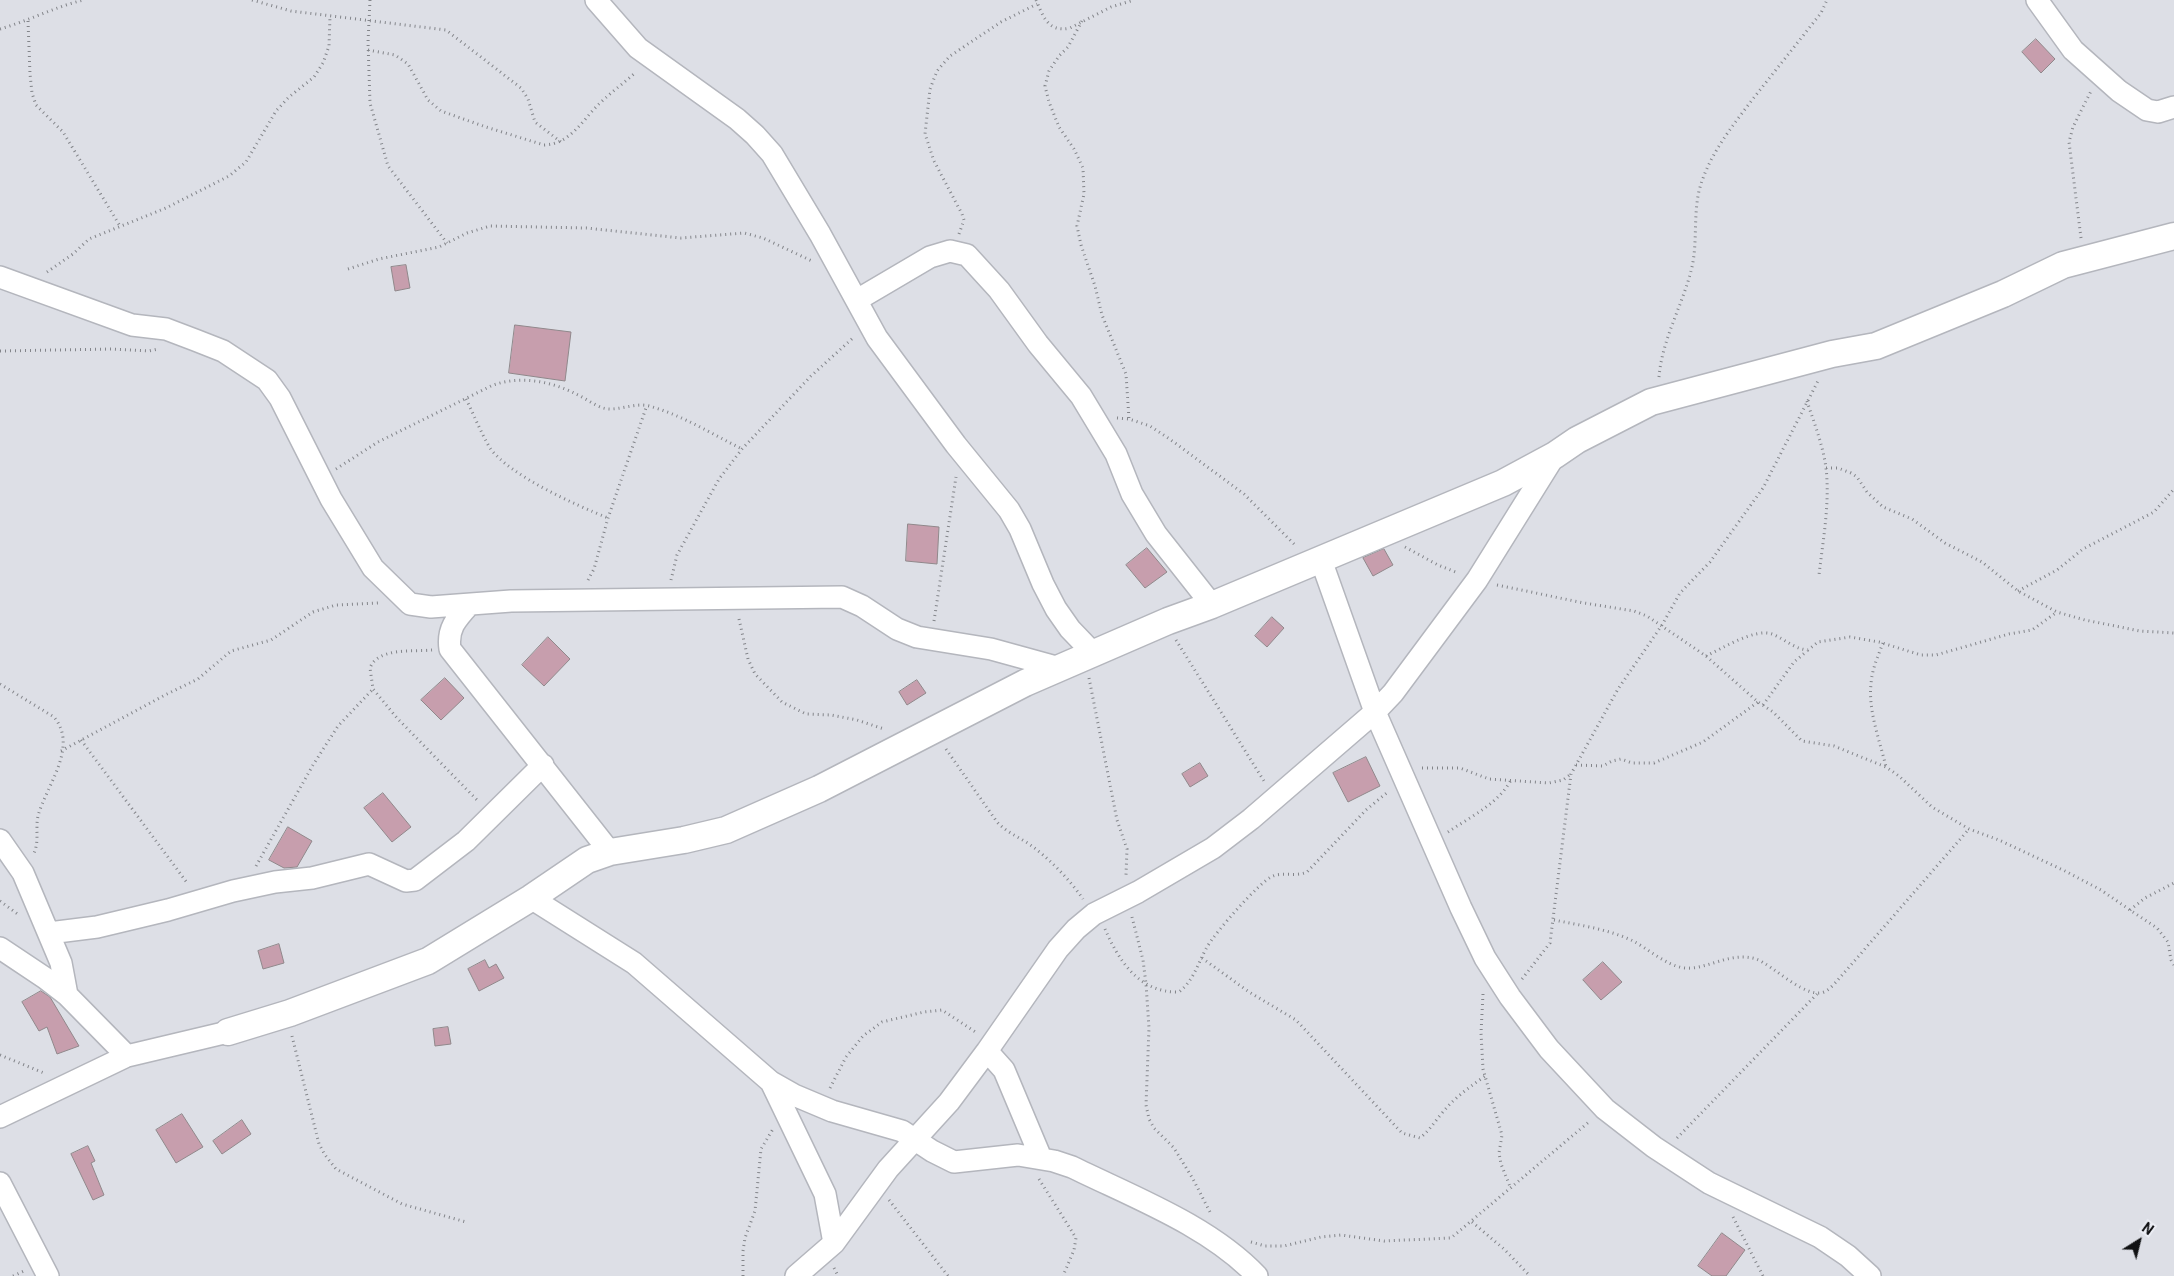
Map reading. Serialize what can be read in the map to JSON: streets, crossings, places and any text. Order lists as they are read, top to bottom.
{
  "north": "top right"
}
